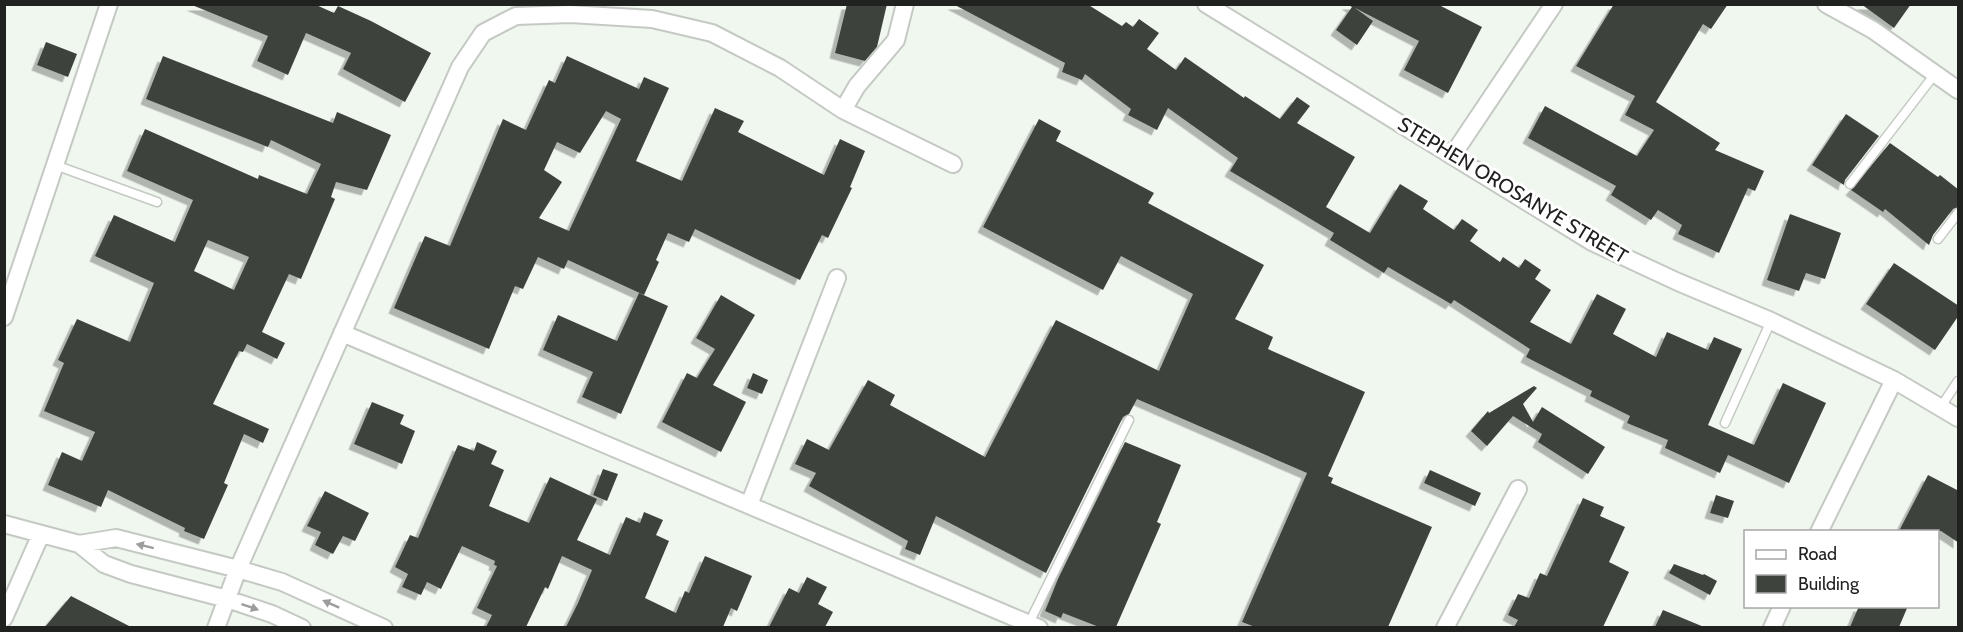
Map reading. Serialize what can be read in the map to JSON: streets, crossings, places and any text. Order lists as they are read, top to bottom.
{
  "streets": {
    "street": ["STEPHEN OROSANYE STREET"]
  },
  "legend": ["Road", "Building"]
}
